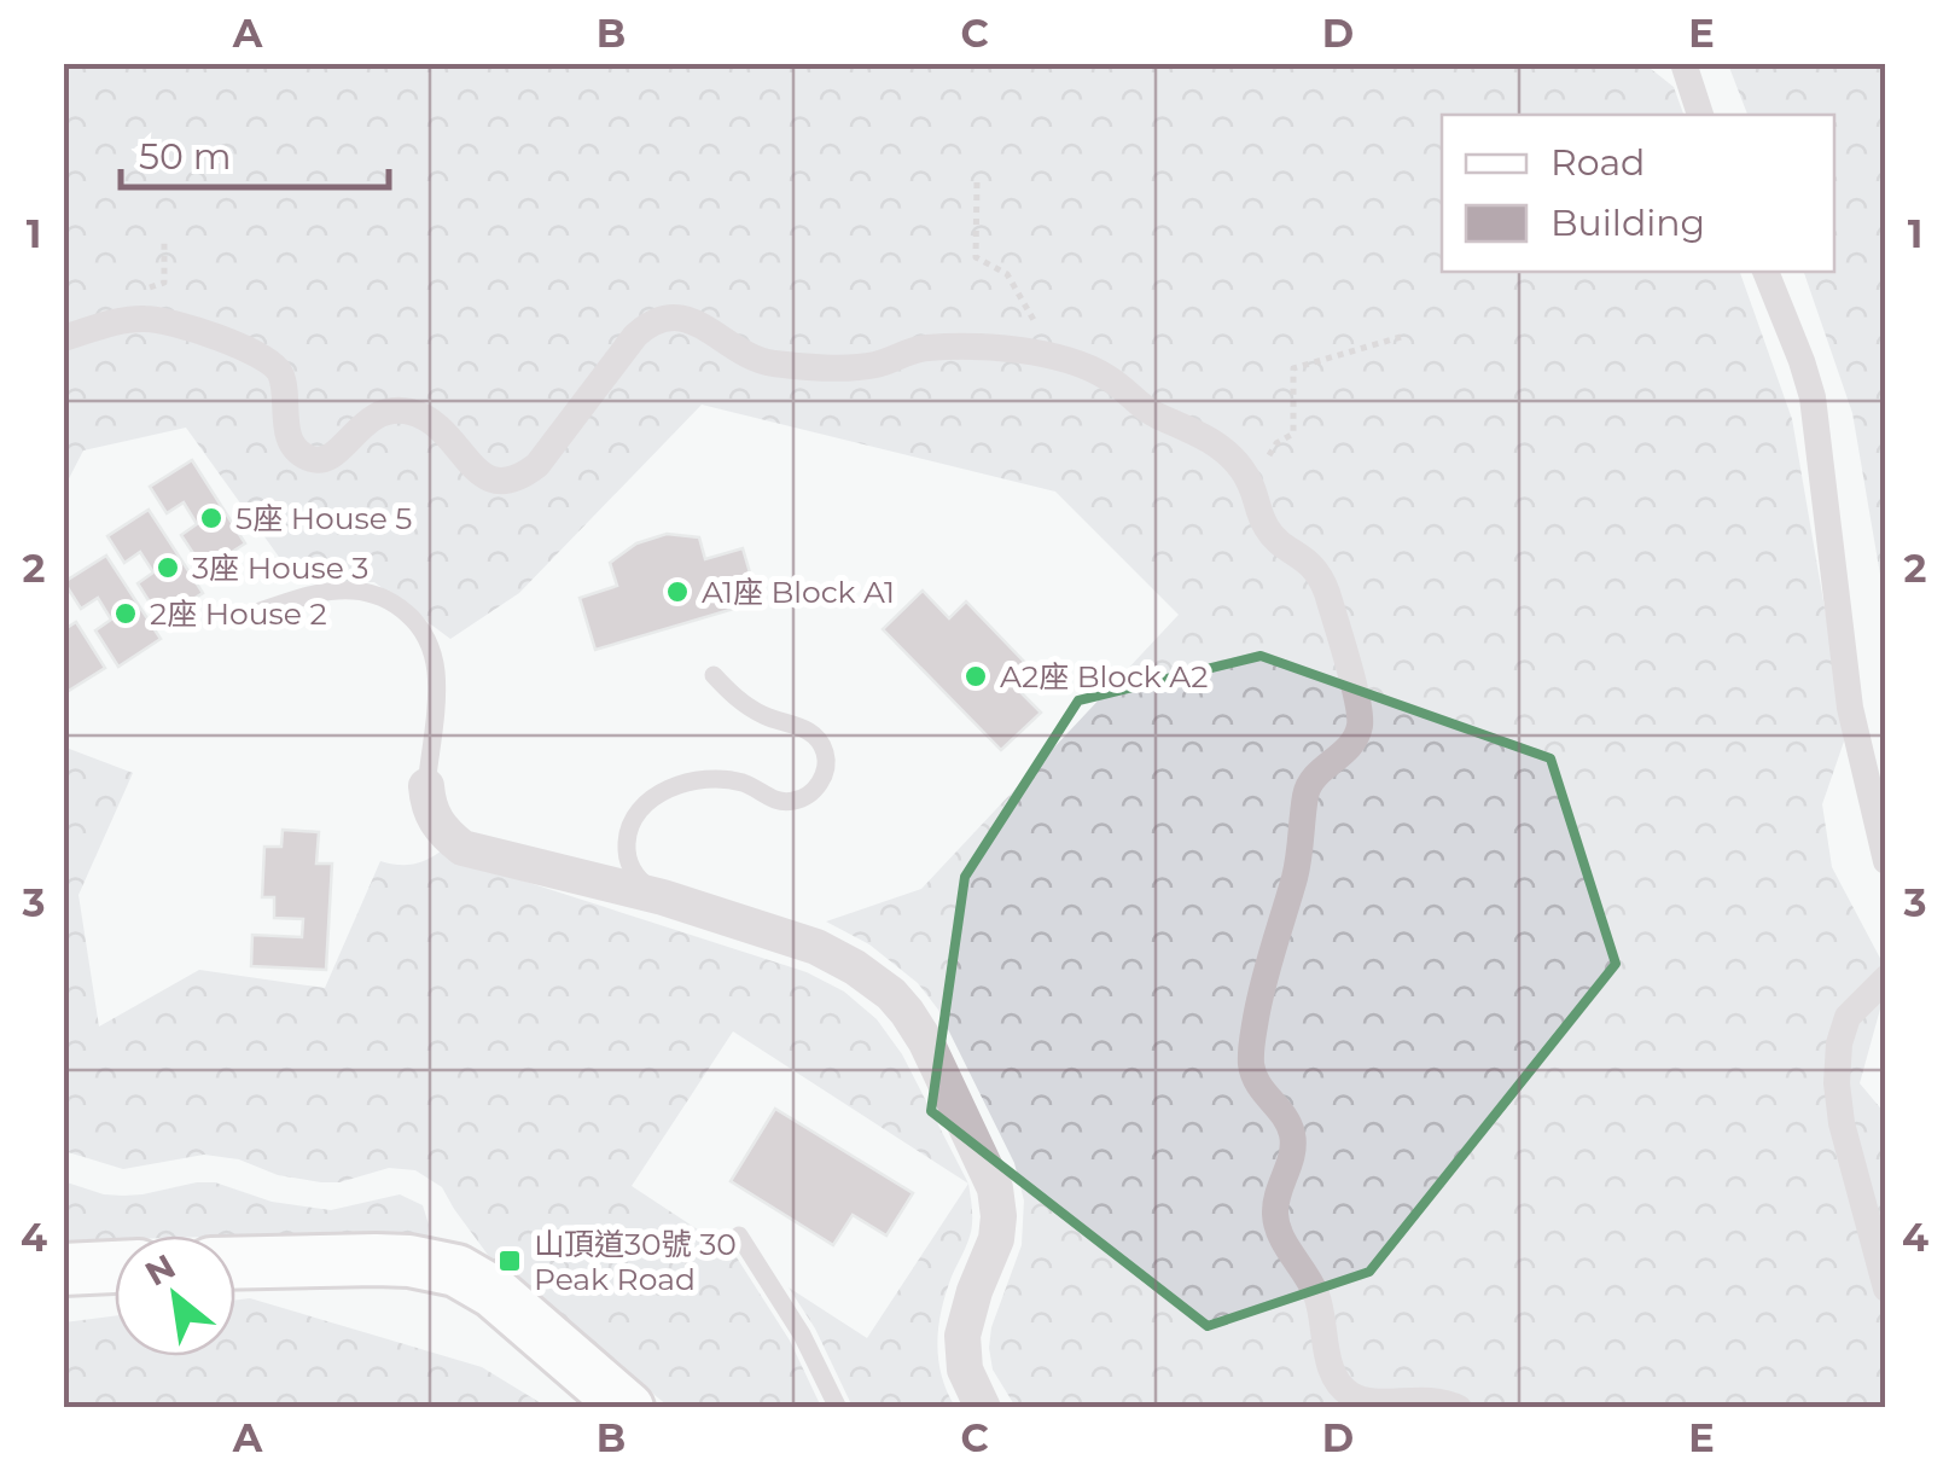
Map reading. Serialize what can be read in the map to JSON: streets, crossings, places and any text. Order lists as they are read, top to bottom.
{
  "places": {
    "other": [
      "5座 House 5",
      "3座 House 3",
      "A1座 Block A1",
      "2座 House 2",
      "A2座 Block A2"
    ],
    "transit": ["山頂道30號 30 Peak Road"]
  },
  "legend": ["Road", "Building"],
  "scale_bar": "50 m",
  "north": "top left",
  "grid": {
    "columns": [
      "A",
      "B",
      "C",
      "D",
      "E"
    ],
    "rows": [
      "1",
      "2",
      "3",
      "4"
    ]
  }
}
